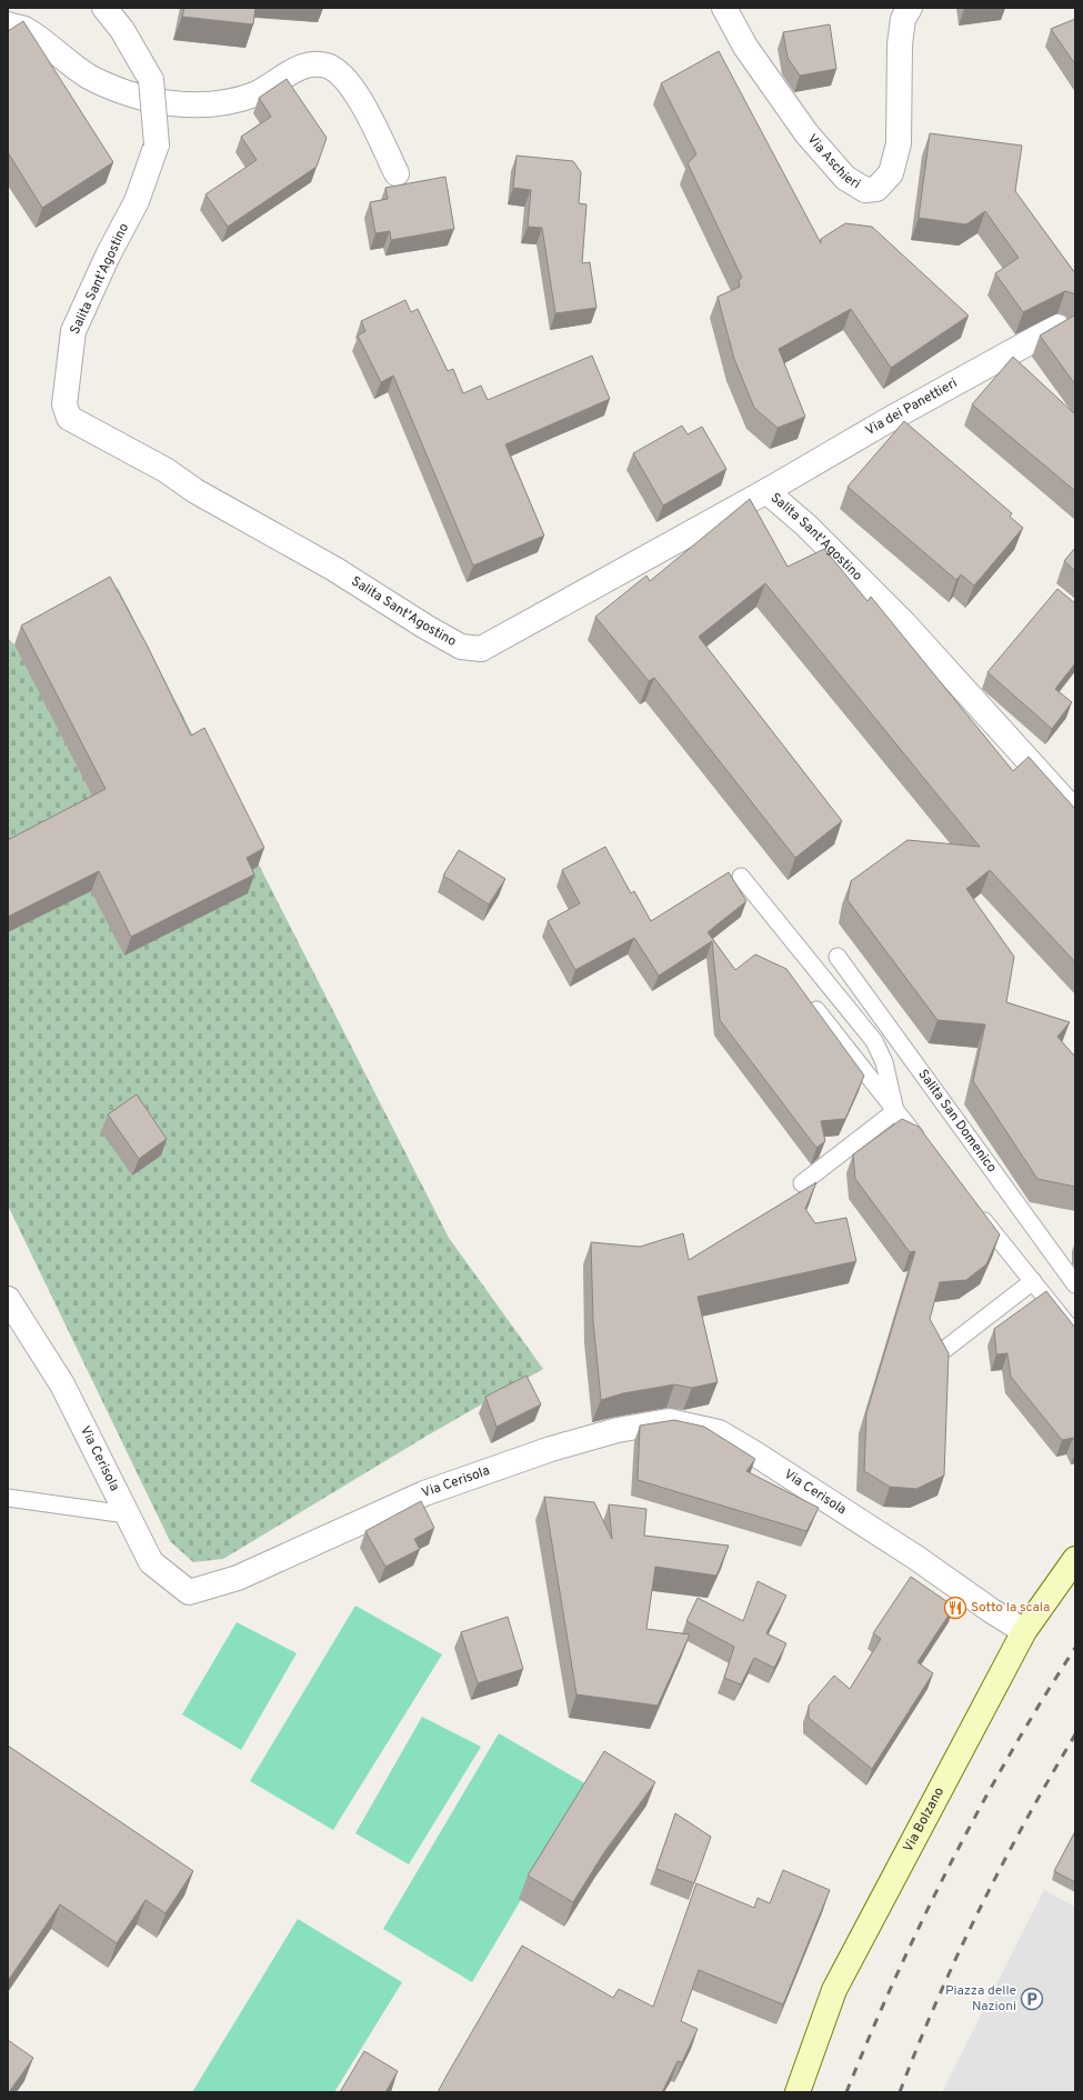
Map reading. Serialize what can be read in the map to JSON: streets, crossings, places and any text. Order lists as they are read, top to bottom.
{
  "streets": {
    "street": [
      "Via Aschieri",
      "Salita Sant'Agostino",
      "Via dei Panettieri",
      "Via Cerisola",
      "Via Bolzano"
    ],
    "lane": ["Salita San Domenico"]
  },
  "crossings": [
    ["Salita Sant'Agostino", "Via dei Panettieri"],
    ["Via Cerisola", "Via Bolzano"]
  ],
  "places": {
    "restaurant": ["Sotto la scala"],
    "parking": ["Piazza delle Nazioni"]
  }
}
